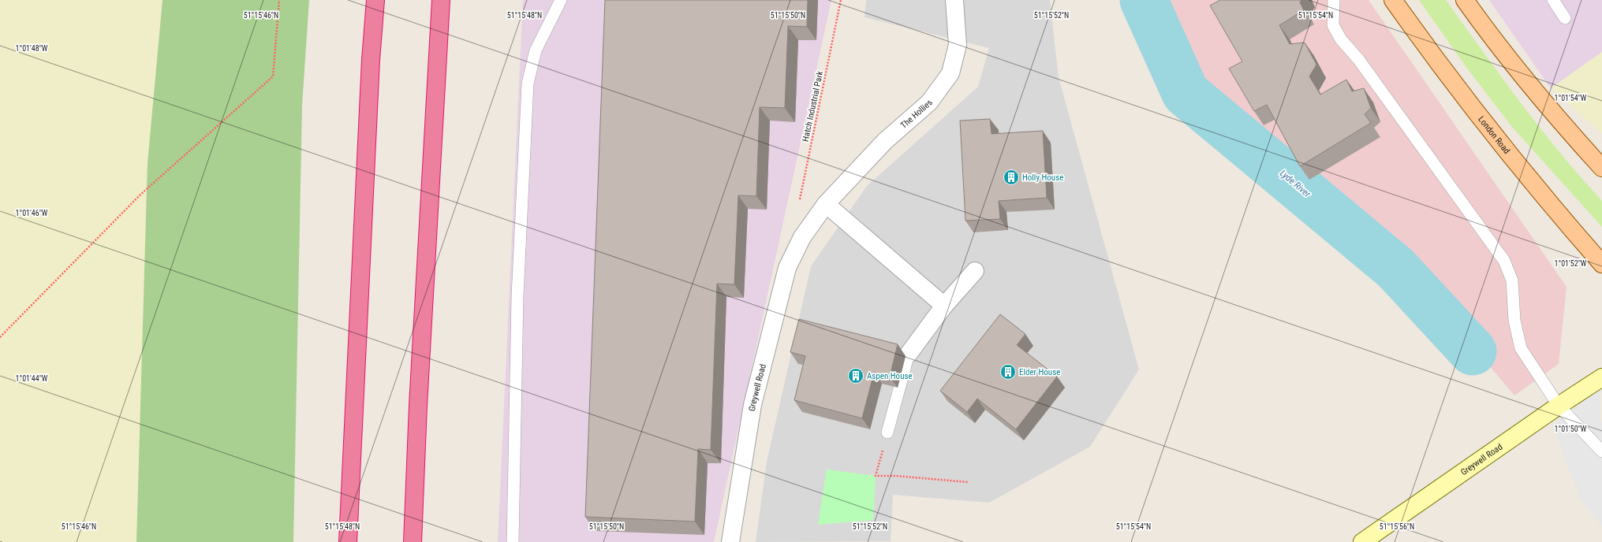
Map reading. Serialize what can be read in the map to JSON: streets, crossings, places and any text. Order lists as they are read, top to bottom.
{
  "streets": {
    "main road": ["London Road"],
    "street": ["The Hollies", "Greywell Road"],
    "path": ["Hatch Industrial Park"]
  },
  "crossings": [
    ["The Hollies", "Greywell Road"]
  ],
  "water": ["Lyde River"],
  "places": {
    "building": ["Holly House", "Elder House", "Aspen House"]
  },
  "coordinates": [
    "51°15'46\"N",
    "51°15'48\"N",
    "51°15'50\"N",
    "51°15'52\"N",
    "51°15'54\"N",
    "1°01'48\"W",
    "1°01'54\"W",
    "1°01'46\"W",
    "1°01'52\"W",
    "1°01'44\"W",
    "1°01'50\"W",
    "51°15'56\"N"
  ]
}
